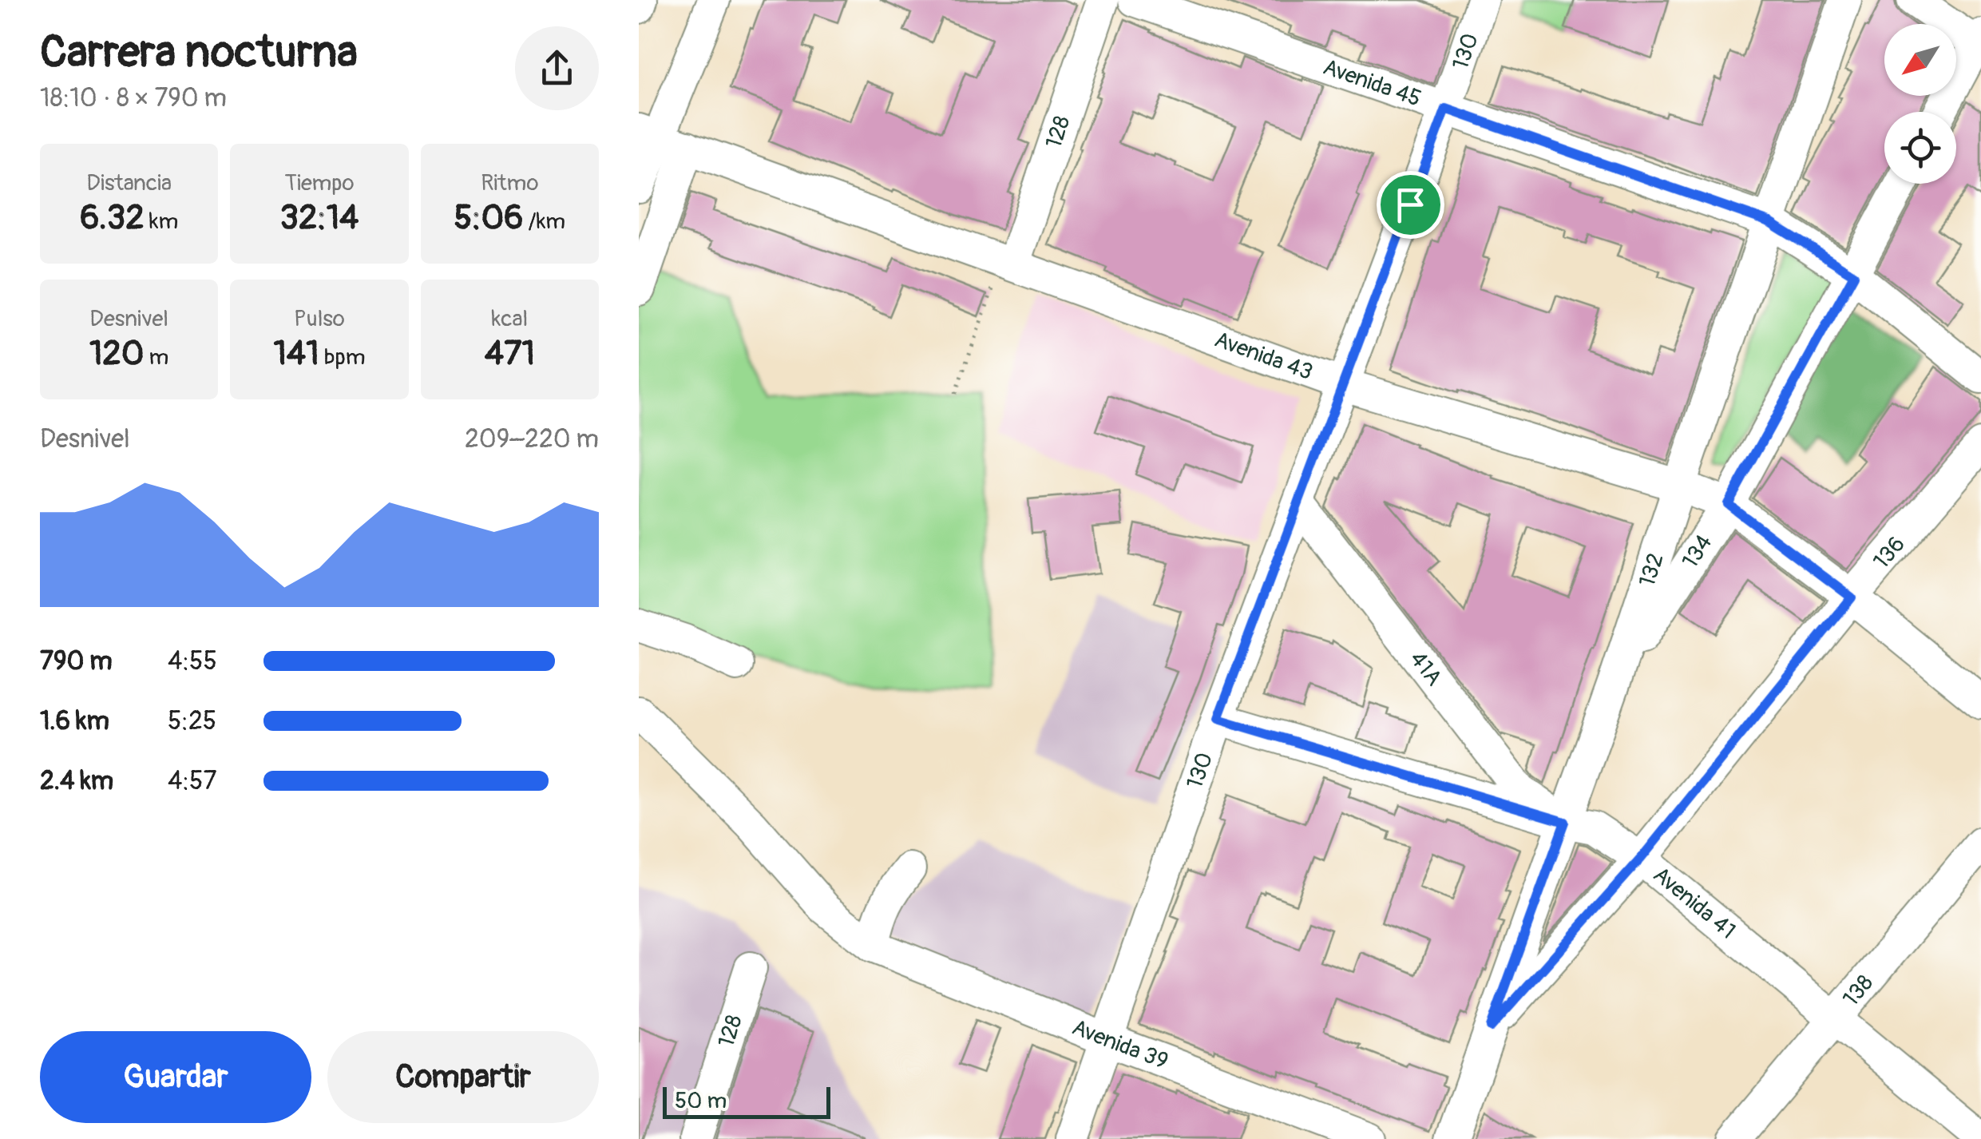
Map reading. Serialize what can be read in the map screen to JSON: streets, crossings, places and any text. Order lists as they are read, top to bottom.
{
  "streets": {
    "street": [
      "130",
      "Avenida 45",
      "128",
      "Avenida 43",
      "134",
      "136",
      "132",
      "41A",
      "Avenida 41",
      "138",
      "Avenida 39"
    ]
  },
  "crossings": [
    ["130", "Avenida 45"],
    ["130", "Avenida 43"],
    ["130", "41A"],
    ["130", "Avenida 41"],
    ["130", "Avenida 39"],
    ["Avenida 45", "134"],
    ["Avenida 45", "132"],
    ["128", "Avenida 43"],
    ["Avenida 43", "134"],
    ["Avenida 43", "136"],
    ["Avenida 43", "132"],
    ["134", "132"],
    ["136", "132"],
    ["136", "Avenida 41"],
    ["132", "41A"],
    ["132", "Avenida 41"],
    ["41A", "Avenida 41"],
    ["Avenida 41", "138"]
  ],
  "scale_bar": "50 m",
  "north": "bottom left",
  "page": {
    "heading": ["Carrera nocturna", "18:10 · 8 × 790 m"],
    "stats": [
      ["Distancia", "6.32 km"],
      ["Tiempo", "32:14"],
      ["Ritmo", "5:06 /km"],
      ["Desnivel", "120 m"],
      ["Pulso", "141 bpm"],
      ["kcal", "471"]
    ],
    "chart": ["Desnivel", "209–220 m"],
    "list": [
      {
        "name": "790 m",
        "note": "4:55"
      },
      {
        "name": "1.6 km",
        "note": "5:25"
      },
      {
        "name": "2.4 km",
        "note": "4:57"
      }
    ],
    "buttons": ["Guardar", "Compartir"],
    "scale": "50 m"
  }
}
